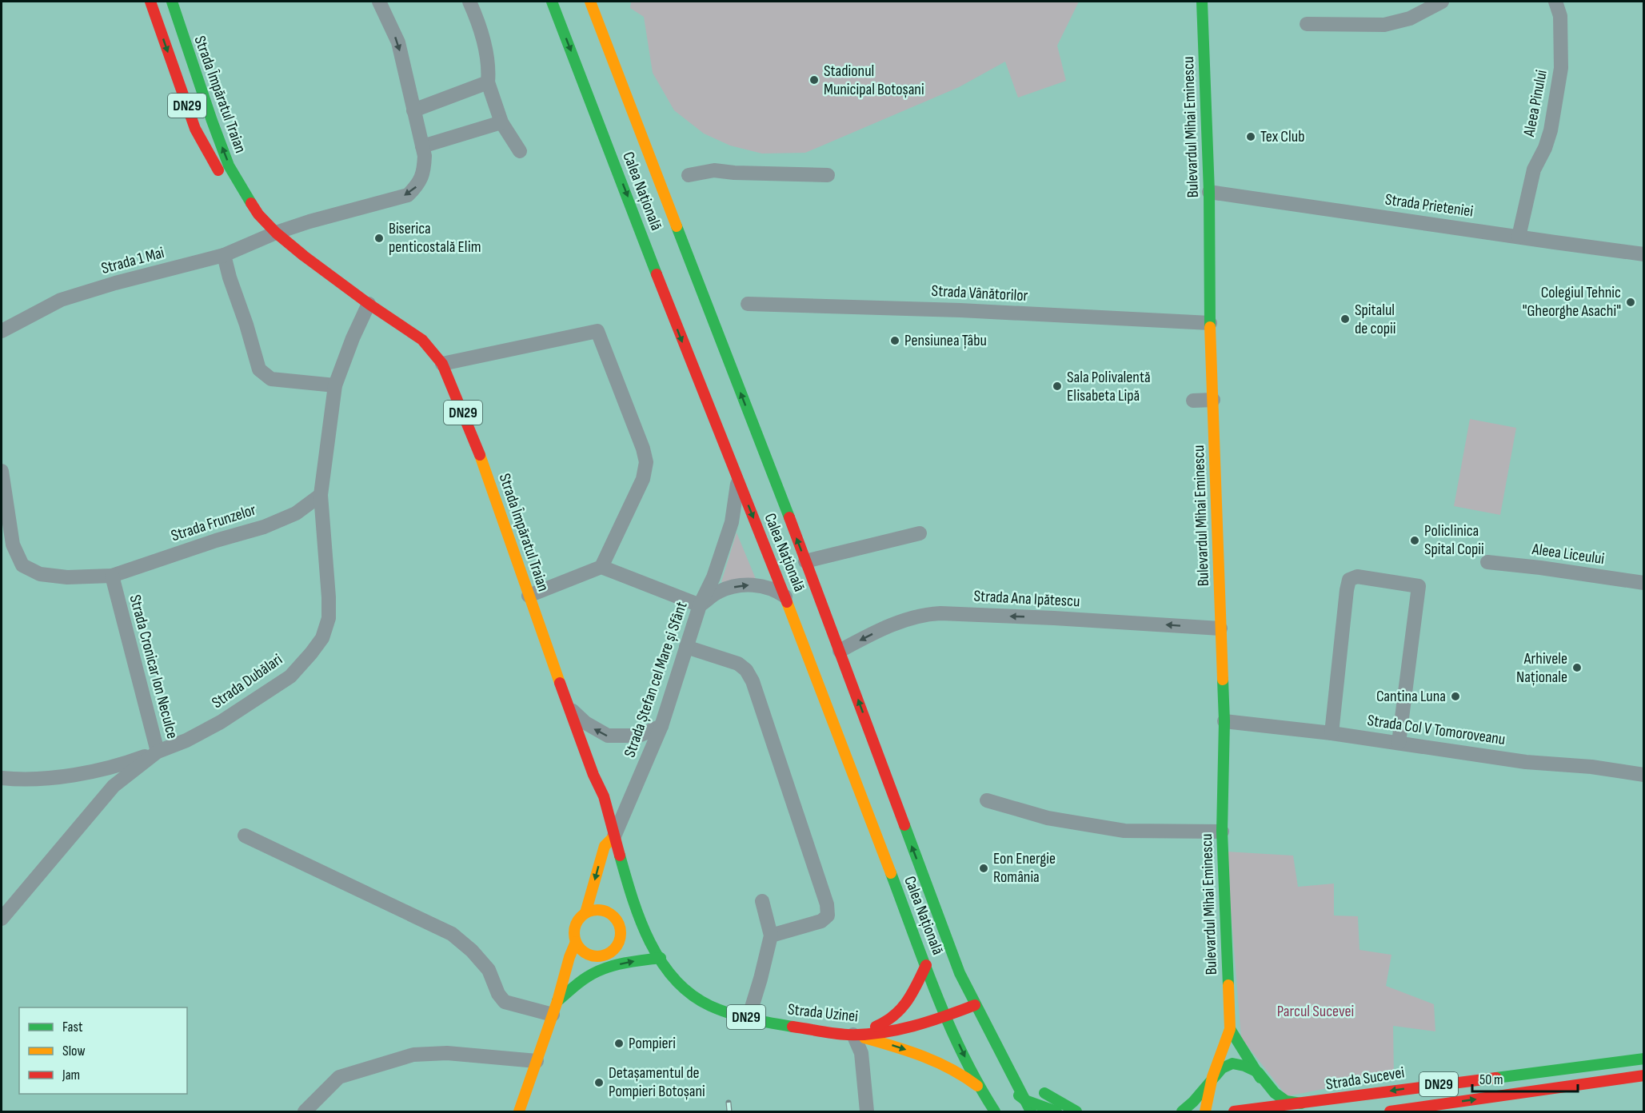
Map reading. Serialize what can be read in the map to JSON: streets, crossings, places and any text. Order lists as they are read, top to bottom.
{
  "streets": {
    "main road": [
      "Strada Împăratul Traian",
      "DN29",
      "Bulevardul Mihai Eminescu",
      "Calea Națională",
      "Strada Ștefan cel Mare și Sfânt",
      "Strada Uzinei",
      "Strada Sucevei"
    ],
    "street": [
      "Aleea Pinului",
      "Strada Prieteniei",
      "Strada 1 Mai",
      "Strada Vânătorilor",
      "Strada Frunzelor",
      "Aleea Liceului",
      "Strada Ana Ipătescu",
      "Strada Cronicar Ion Neculce",
      "Strada Dubălari",
      "Strada Col V Tomoroveanu"
    ]
  },
  "crossings": [
    ["Strada Împăratul Traian", "Strada 1 Mai"],
    ["Strada Împăratul Traian", "Strada Ștefan cel Mare și Sfânt"],
    ["Strada Împăratul Traian", "Strada Dubălari"],
    ["Strada Împăratul Traian", "Strada Uzinei"],
    ["Aleea Pinului", "Strada Prieteniei"],
    ["DN29", "Calea Națională"],
    ["DN29", "Strada Uzinei"],
    ["Bulevardul Mihai Eminescu", "Strada Prieteniei"],
    ["Bulevardul Mihai Eminescu", "Strada Vânătorilor"],
    ["Bulevardul Mihai Eminescu", "Strada Ana Ipătescu"],
    ["Bulevardul Mihai Eminescu", "Strada Col V Tomoroveanu"],
    ["Calea Națională", "Strada Ana Ipătescu"],
    ["Calea Națională", "Strada Ștefan cel Mare și Sfânt"],
    ["Calea Națională", "Strada Uzinei"],
    ["Strada Frunzelor", "Strada Cronicar Ion Neculce"],
    ["Strada Frunzelor", "Strada Dubălari"],
    ["Strada Cronicar Ion Neculce", "Strada Dubălari"]
  ],
  "parks": ["Parcul Sucevei"],
  "places": [
    "Stadionul Municipal Botoșani",
    "Tex Club",
    "Biserica penticostală Elim",
    "Colegiul Tehnic \"Gheorghe Asachi\"",
    "Spitalul de copii",
    "Pensiunea Țâbu",
    "Sala Polivalentă Elisabeta Lipă",
    "Policlinica Spital Copii",
    "Arhivele Naționale",
    "Cantina Luna",
    "Eon Energie România",
    "Pompieri",
    "Detașamentul de Pompieri Botoșani"
  ],
  "legend": ["Fast", "Slow", "Jam"],
  "scale_bar": "50 m"
}
